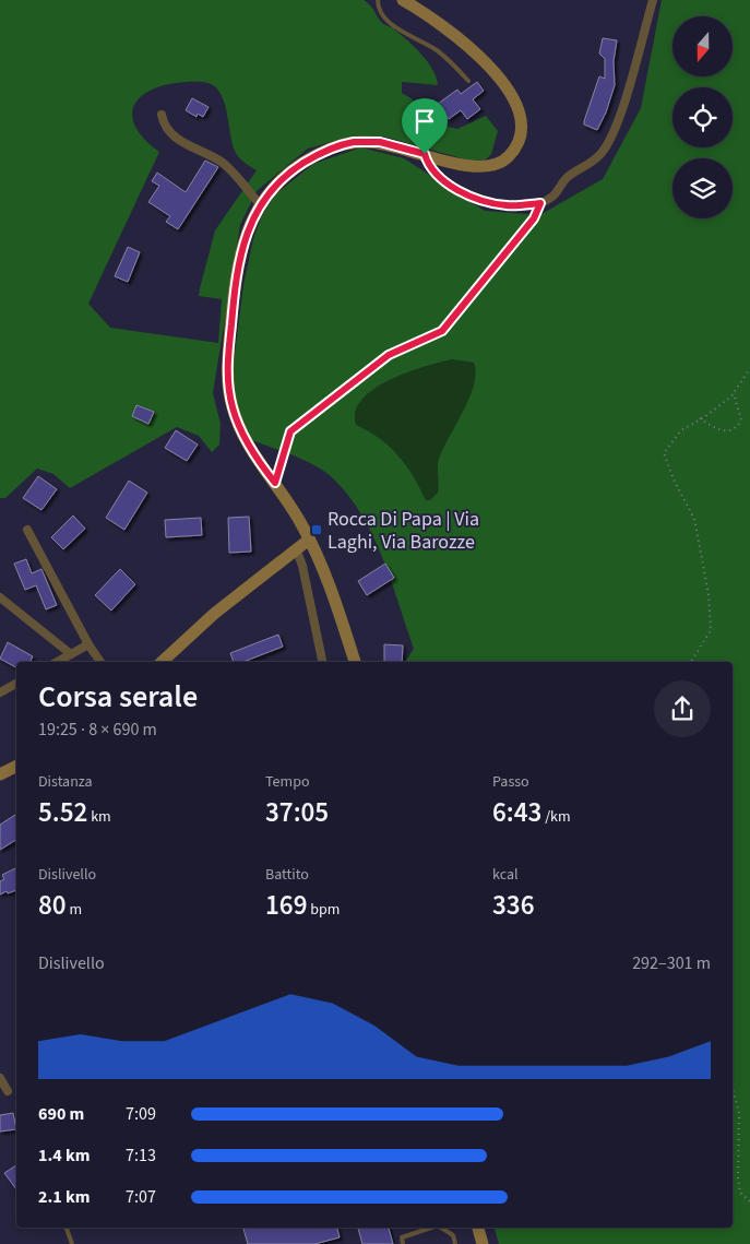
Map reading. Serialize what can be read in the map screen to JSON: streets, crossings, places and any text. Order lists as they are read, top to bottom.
{
  "places": {
    "transit": ["Rocca Di Papa | Via Laghi, Via Barozze"]
  },
  "north": "bottom",
  "page": {
    "heading": ["Corsa serale", "19:25 · 8 × 690 m"],
    "stats": [
      ["Distanza", "5.52 km"],
      ["Tempo", "37:05"],
      ["Passo", "6:43 /km"],
      ["Dislivello", "80 m"],
      ["Battito", "169 bpm"],
      ["kcal", "336"]
    ],
    "chart": ["Dislivello", "292–301 m"],
    "list": [
      {
        "name": "690 m",
        "note": "7:09"
      },
      {
        "name": "1.4 km",
        "note": "7:13"
      },
      {
        "name": "2.1 km",
        "note": "7:07"
      }
    ]
  }
}
